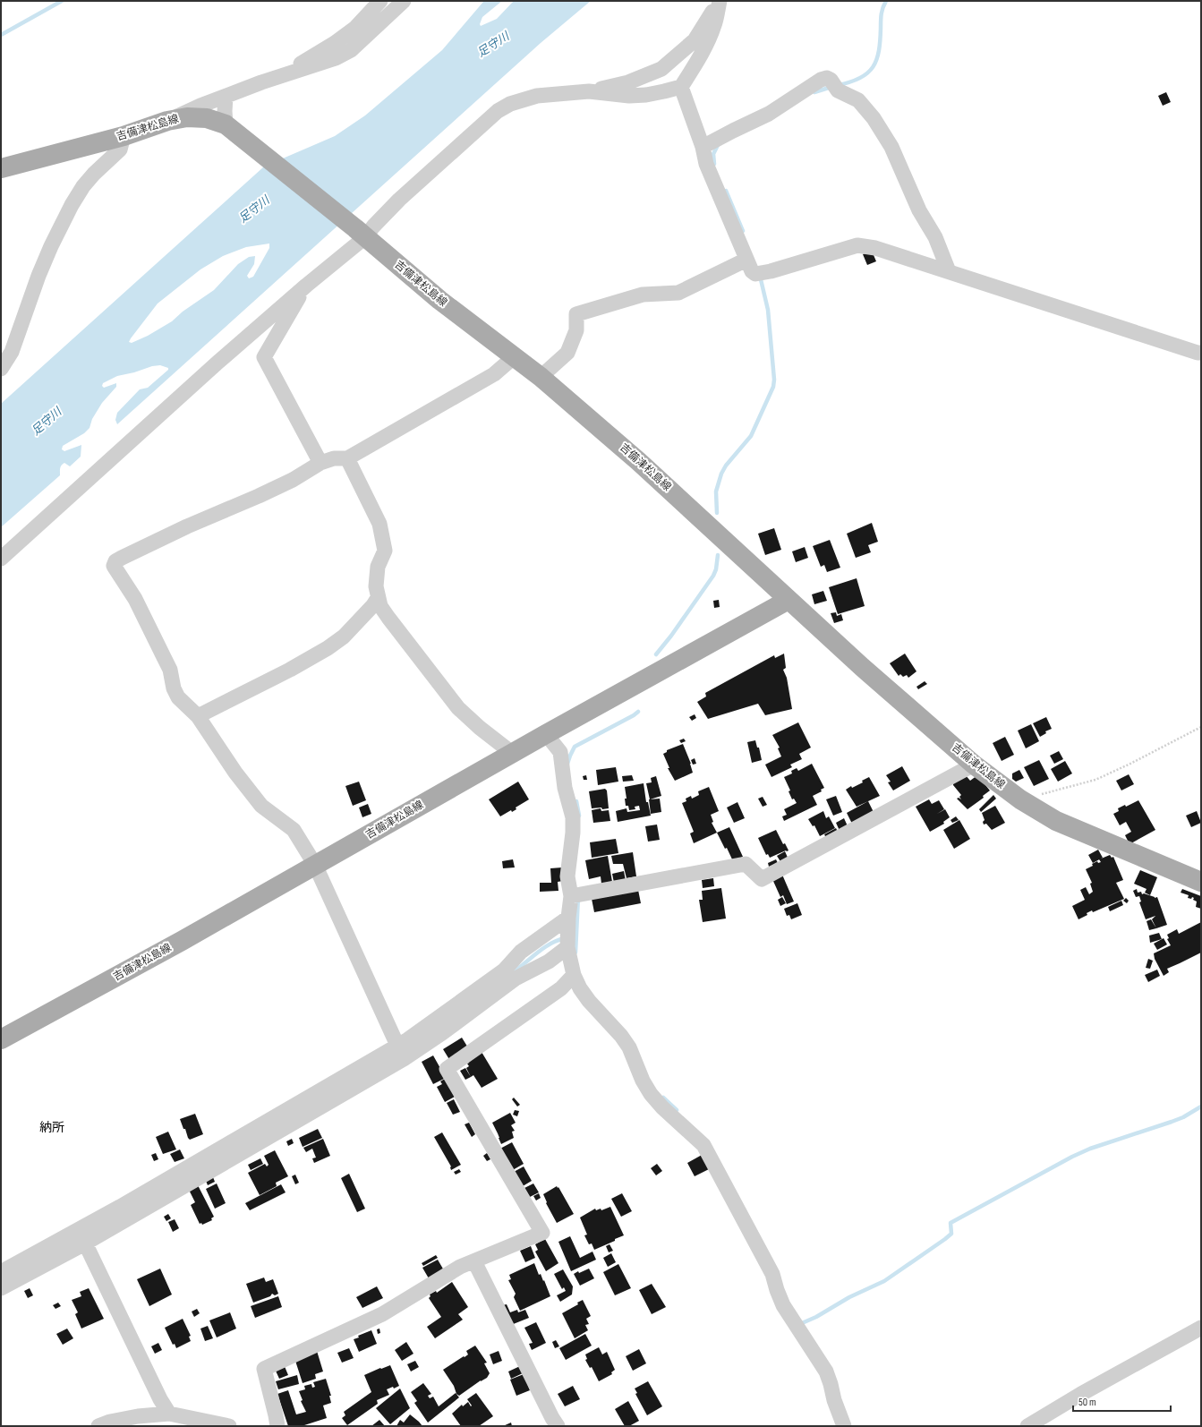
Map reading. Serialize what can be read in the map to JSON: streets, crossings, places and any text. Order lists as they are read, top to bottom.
{
  "streets": {
    "main road": ["吉備津松島線"]
  },
  "districts": ["納所"],
  "water": ["足守川"],
  "scale_bar": "50 m"
}
